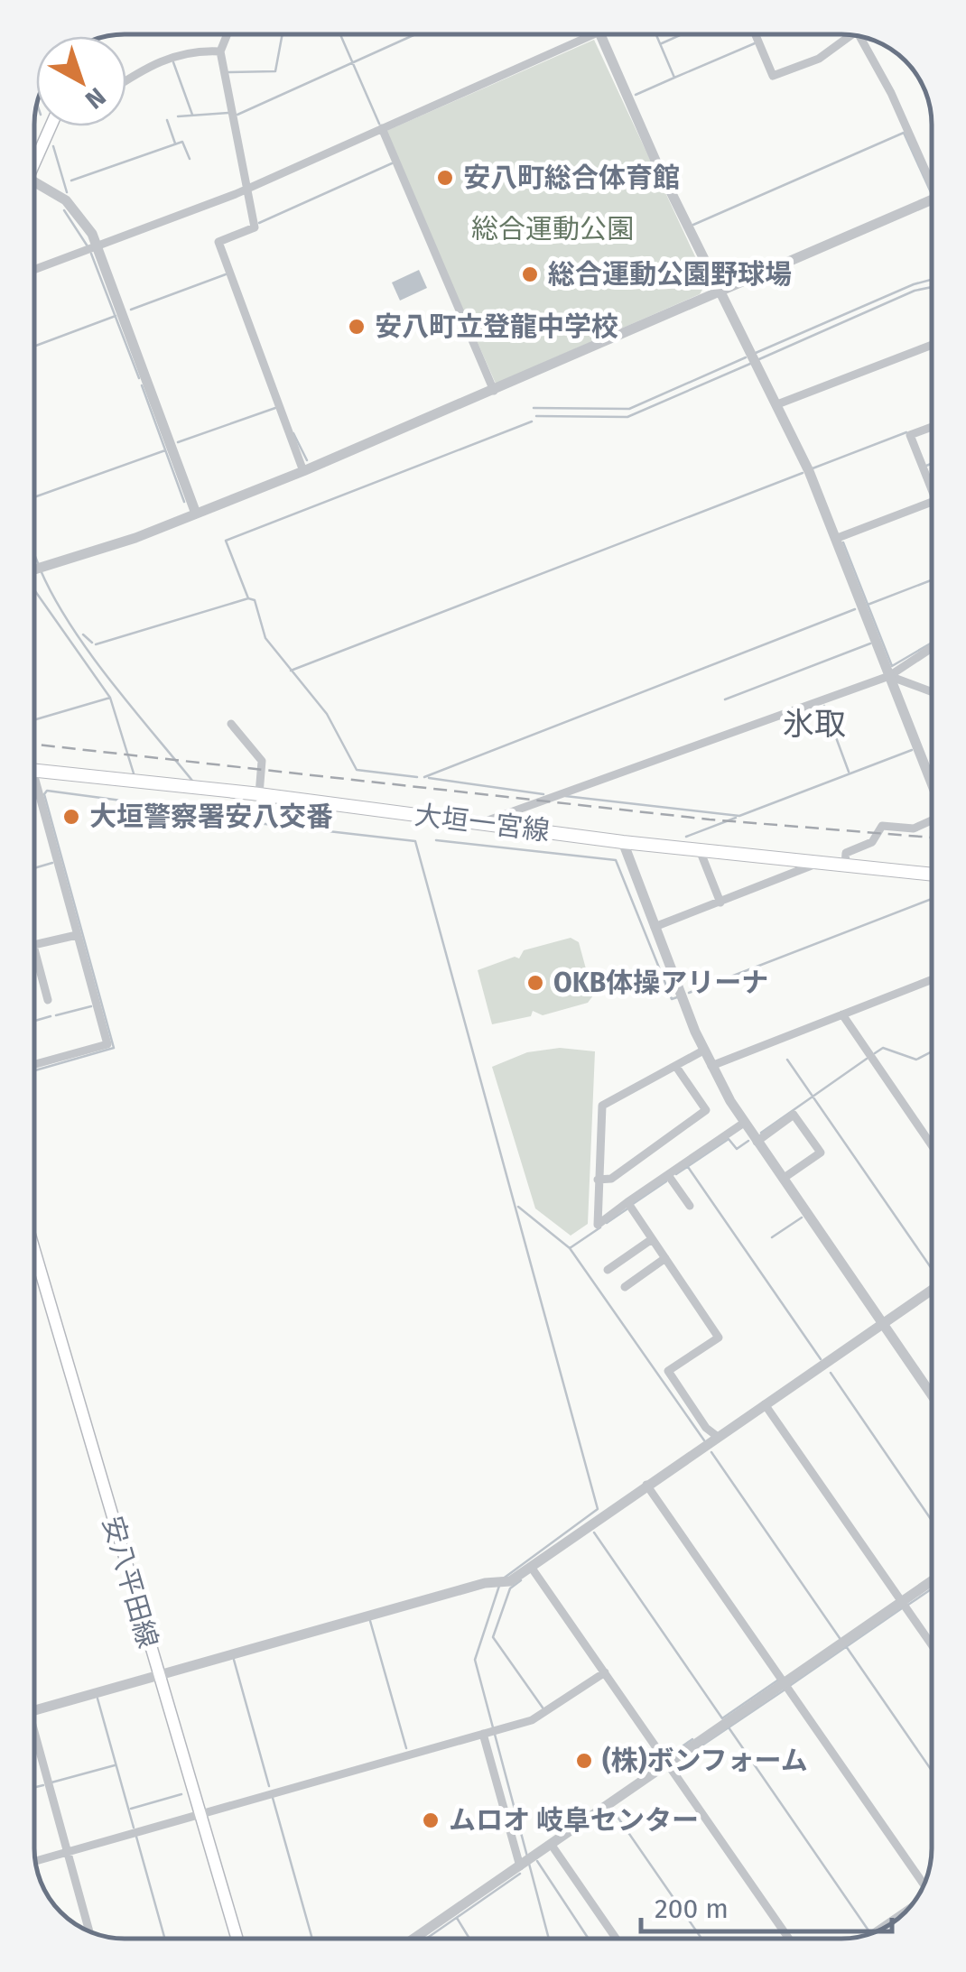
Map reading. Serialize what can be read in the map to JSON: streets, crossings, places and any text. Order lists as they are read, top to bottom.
{
  "streets": {
    "main road": ["大垣一宮線", "安八平田線"]
  },
  "districts": ["氷取"],
  "parks": ["総合運動公園"],
  "places": [
    "安八町総合体育館",
    "総合運動公園野球場",
    "安八町立登龍中学校",
    "大垣警察署安八交番",
    "OKB体操アリーナ",
    "(株)ボンフォーム",
    "ムロオ 岐阜センター"
  ],
  "scale_bar": "200 m",
  "north": "bottom right"
}
